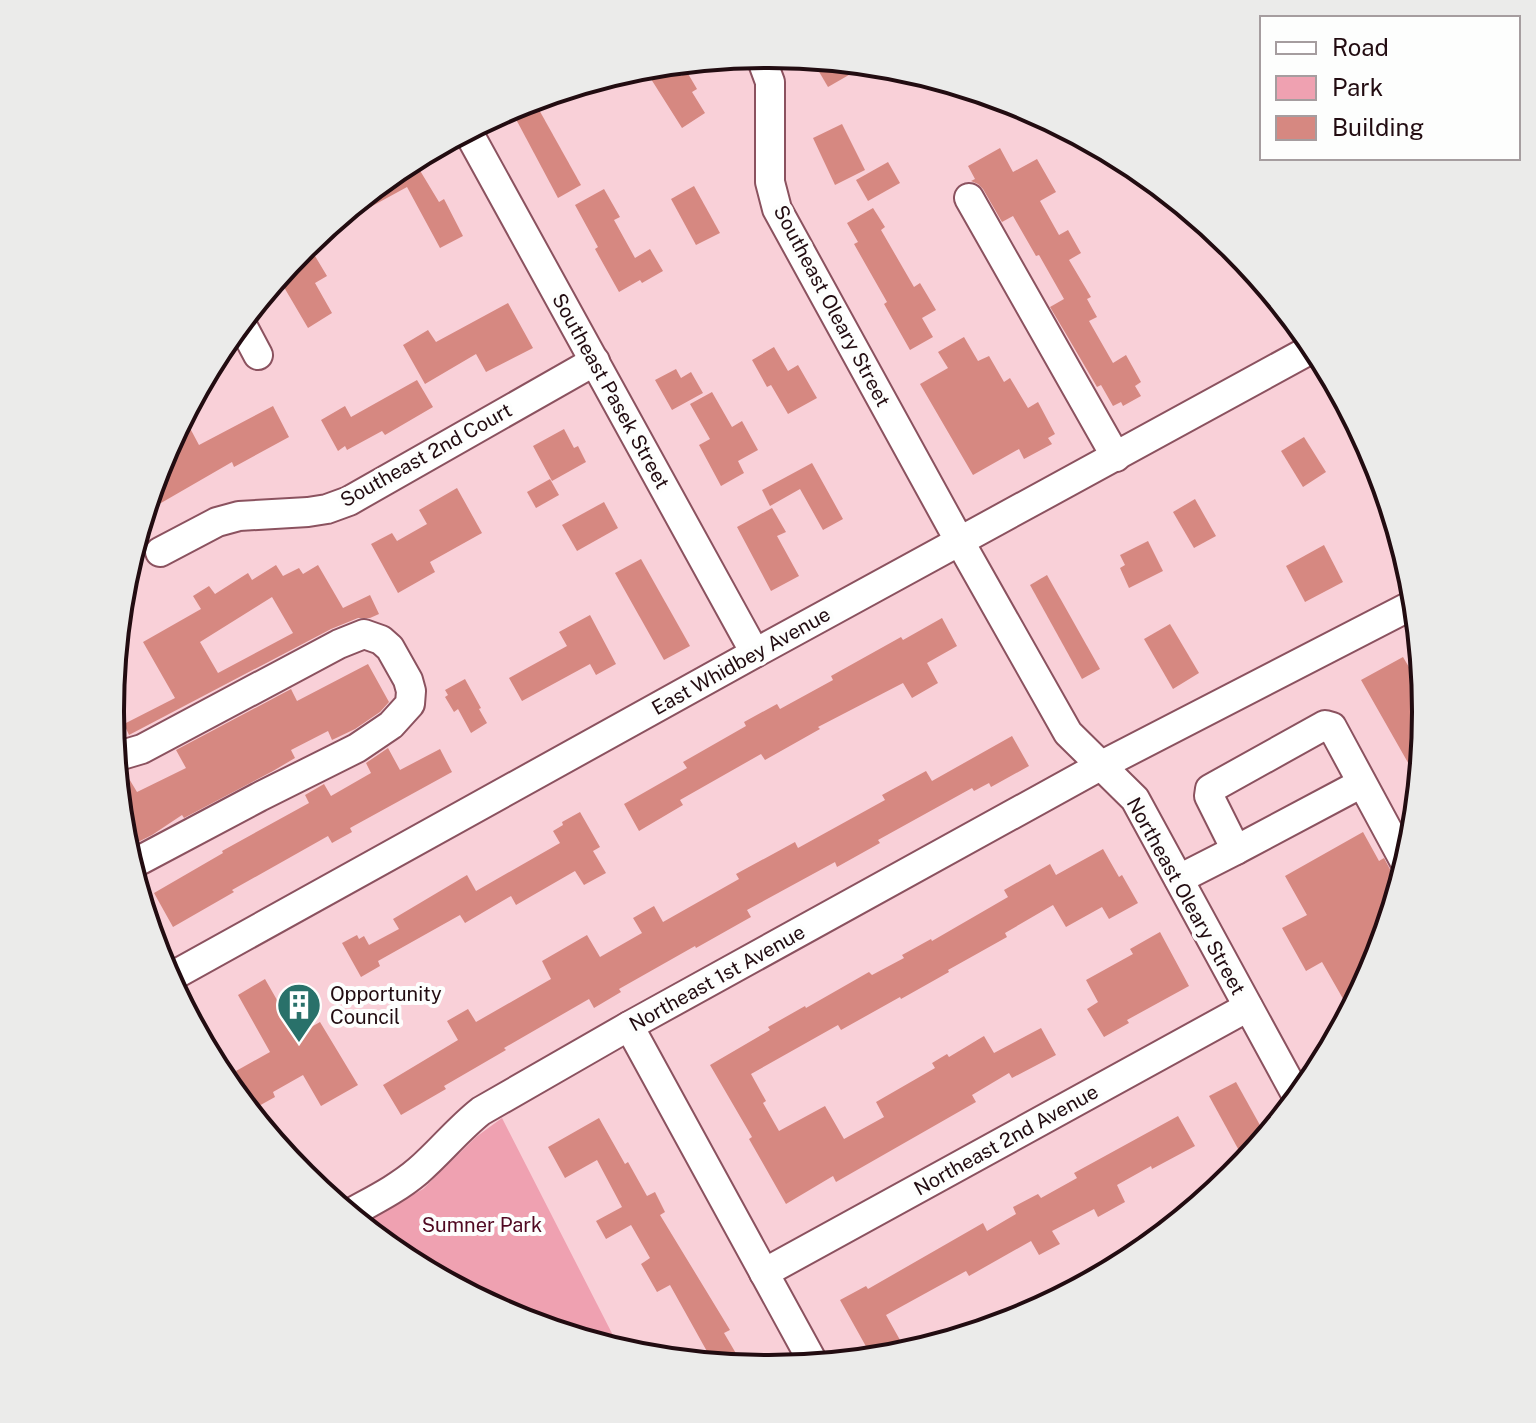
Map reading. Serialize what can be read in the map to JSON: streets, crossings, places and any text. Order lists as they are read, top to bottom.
{
  "streets": {
    "street": [
      "Southeast Oleary Street",
      "Southeast Pasek Street",
      "Southeast 2nd Court",
      "East Whidbey Avenue",
      "Northeast Oleary Street",
      "Northeast 1st Avenue",
      "Northeast 2nd Avenue"
    ]
  },
  "crossings": [
    ["Southeast Oleary Street", "East Whidbey Avenue"],
    ["Southeast Oleary Street", "Northeast Oleary Street"],
    ["Southeast Pasek Street", "Southeast 2nd Court"],
    ["Southeast Pasek Street", "East Whidbey Avenue"],
    ["East Whidbey Avenue", "Northeast Oleary Street"],
    ["Northeast Oleary Street", "Northeast 1st Avenue"],
    ["Northeast Oleary Street", "Northeast 2nd Avenue"]
  ],
  "parks": ["Sumner Park"],
  "places": {
    "building": ["Opportunity Council"]
  },
  "legend": ["Road", "Park", "Building"]
}
